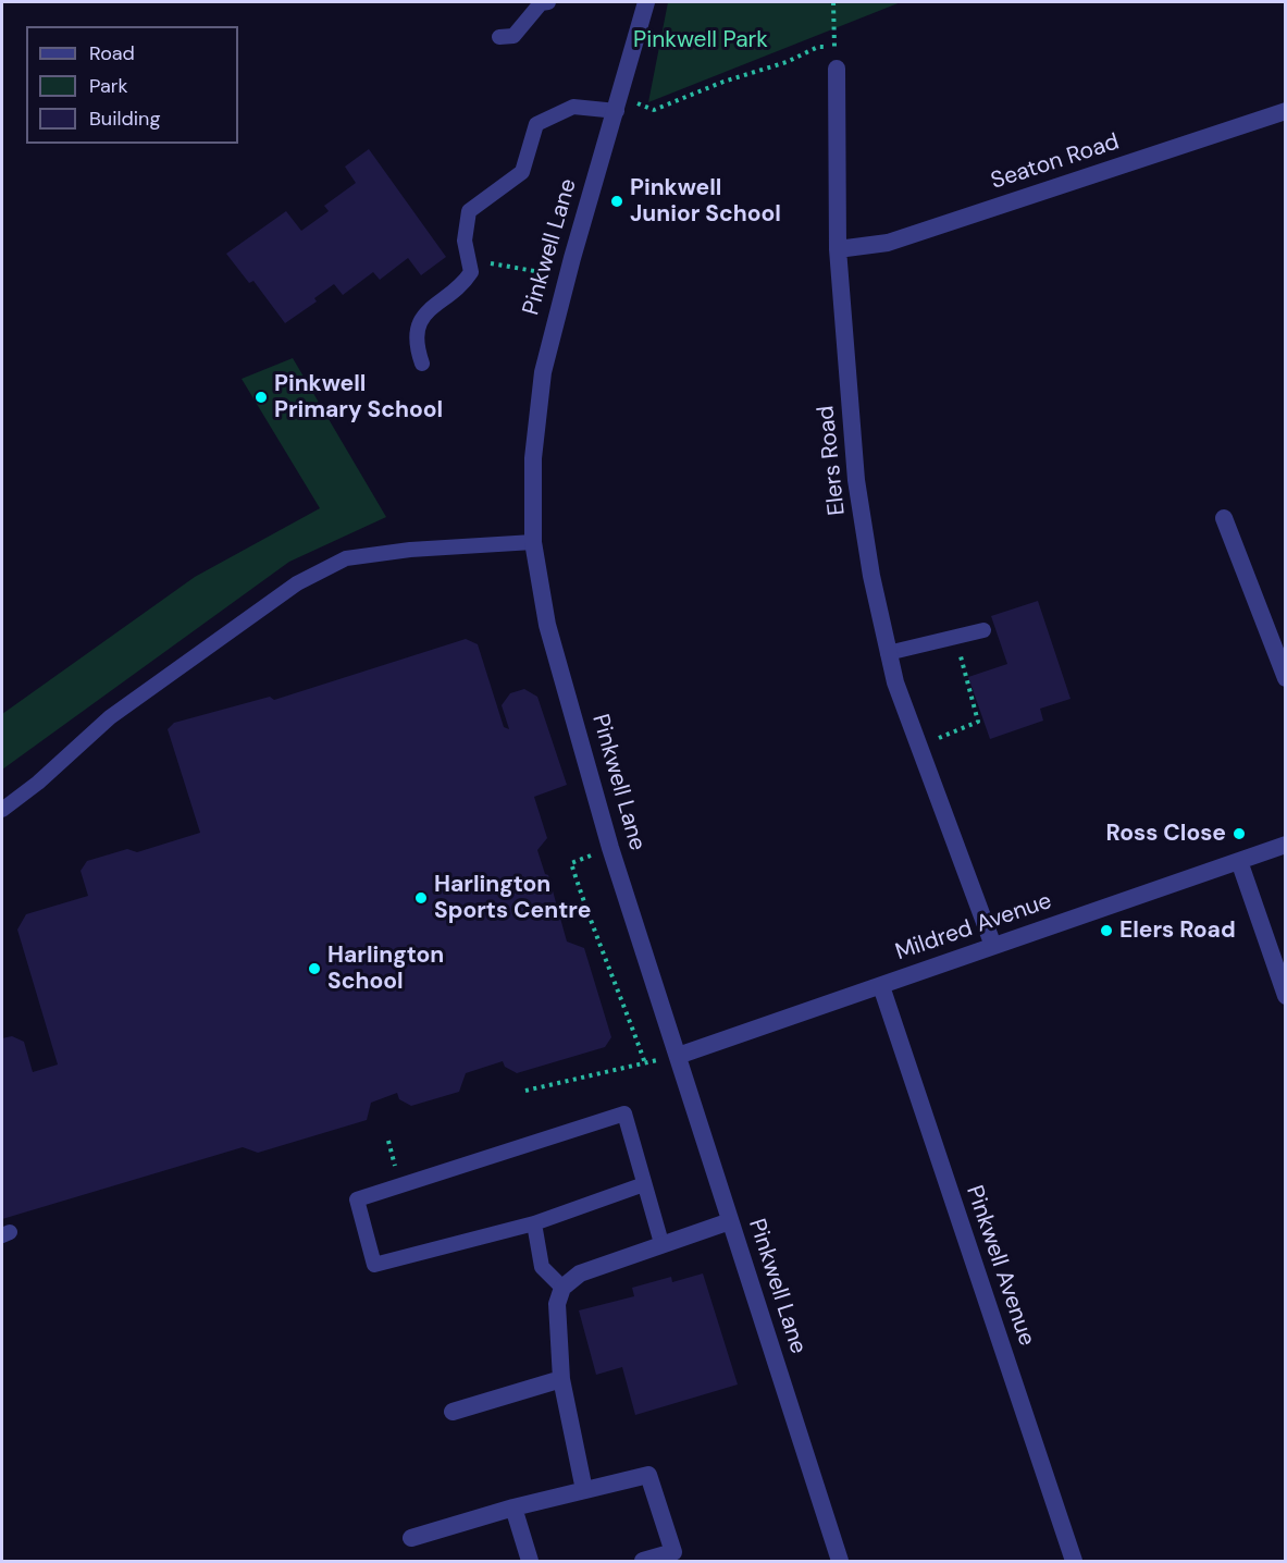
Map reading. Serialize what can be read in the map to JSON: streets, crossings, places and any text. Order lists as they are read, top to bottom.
{
  "streets": {
    "street": [
      "Seaton Road",
      "Pinkwell Lane",
      "Elers Road",
      "Mildred Avenue",
      "Pinkwell Avenue"
    ]
  },
  "crossings": [
    ["Seaton Road", "Elers Road"],
    ["Pinkwell Lane", "Mildred Avenue"],
    ["Elers Road", "Mildred Avenue"],
    ["Mildred Avenue", "Pinkwell Avenue"]
  ],
  "parks": ["Pinkwell Park"],
  "places": [
    "Pinkwell Junior School",
    "Pinkwell Primary School",
    "Ross Close",
    "Harlington Sports Centre",
    "Elers Road",
    "Harlington School"
  ],
  "legend": ["Road", "Park", "Building"]
}
